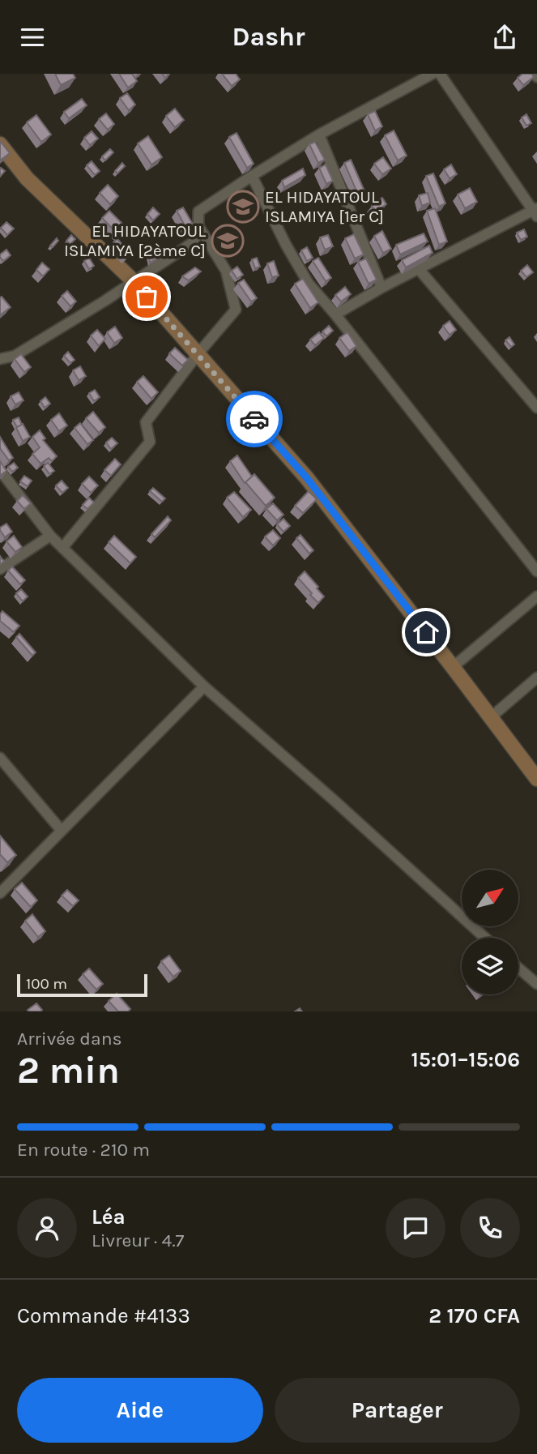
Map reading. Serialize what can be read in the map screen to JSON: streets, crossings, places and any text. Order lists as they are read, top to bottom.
{
  "places": {
    "school or university": ["EL HIDAYATOUL ISLAMIYA [1er C]", "EL HIDAYATOUL ISLAMIYA [2ème C]"]
  },
  "scale_bar": "100 m",
  "north": "top right",
  "page": {
    "header": "Dashr",
    "scale": "100 m",
    "heading": ["2 min", "Arrivée dans", "15:01–15:06"],
    "panel": [
      "Léa",
      "Livreur · 4.7",
      "Commande #4133",
      "2 170 CFA"
    ],
    "bar": "En route · 210 m",
    "buttons": ["Aide", "Partager"]
  }
}
